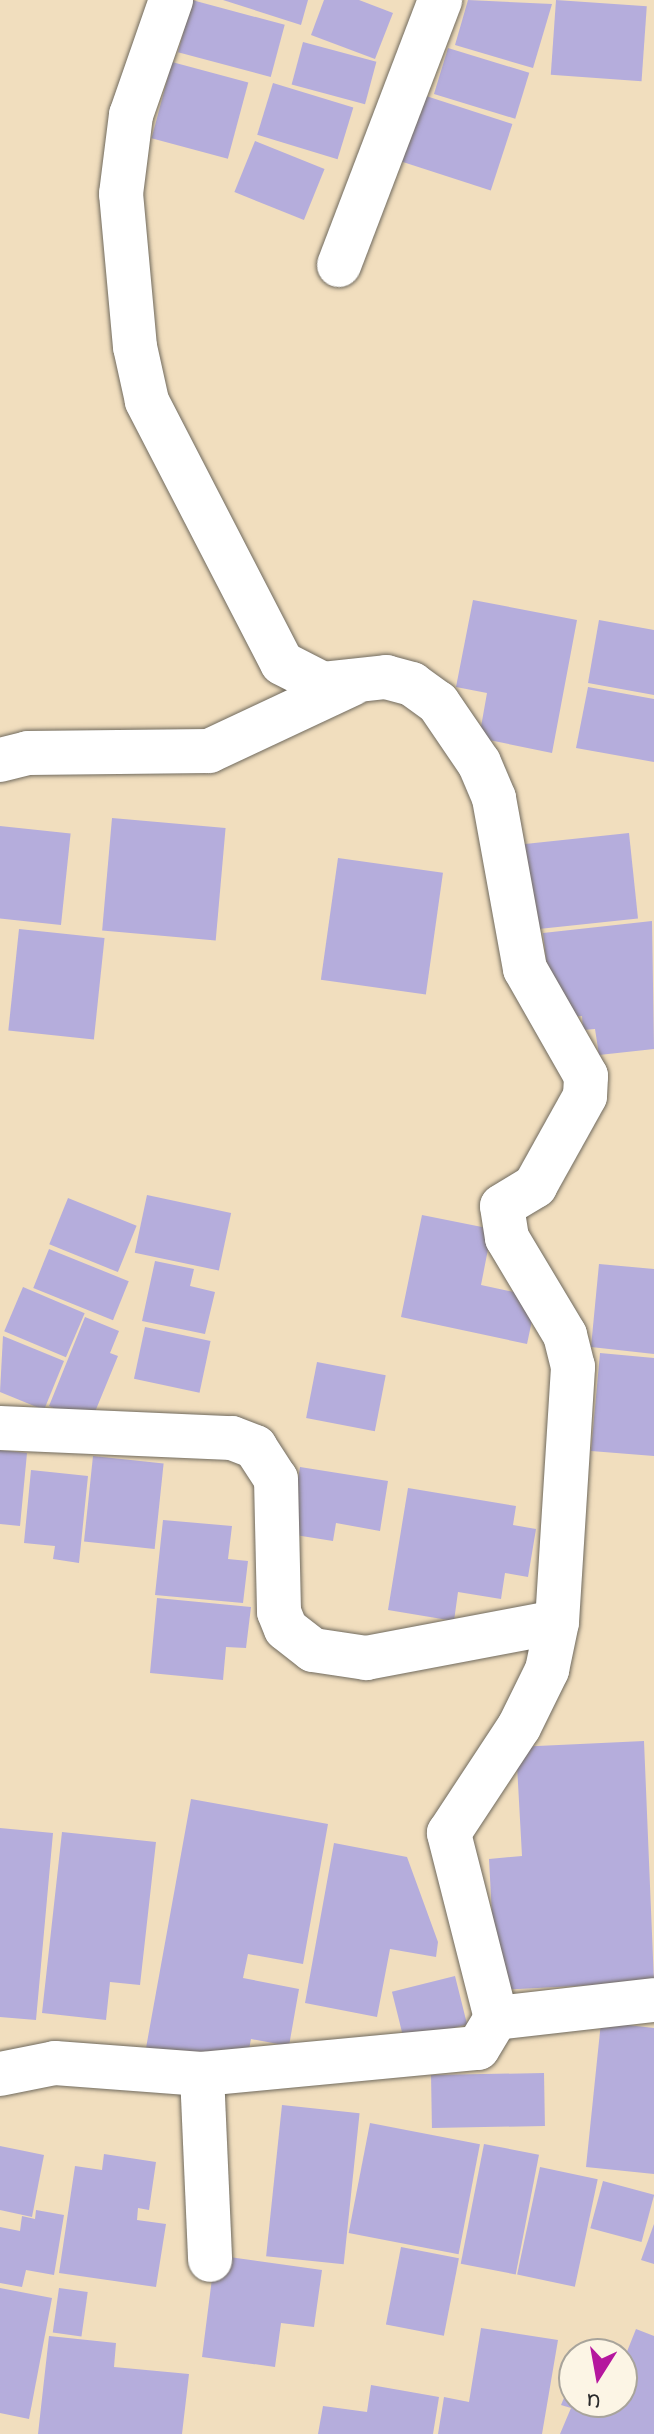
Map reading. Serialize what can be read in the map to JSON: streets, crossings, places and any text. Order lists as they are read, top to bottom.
{
  "north": "bottom"
}
